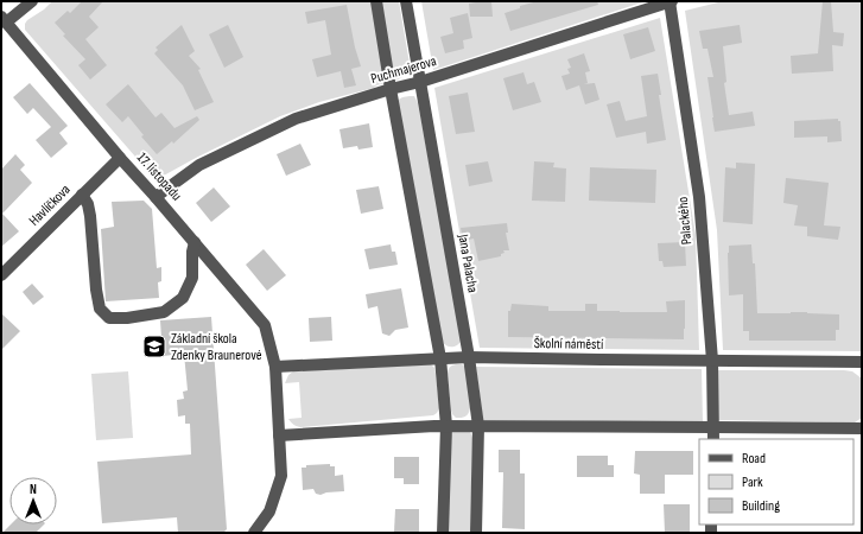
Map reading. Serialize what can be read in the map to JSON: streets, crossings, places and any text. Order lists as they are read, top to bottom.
{
  "streets": {
    "street": [
      "Puchmajerova",
      "17. listopadu",
      "Havlíčkova",
      "Palackého",
      "Jana Palacha",
      "Školní náměstí"
    ]
  },
  "crossings": [
    ["Puchmajerova", "17. listopadu"],
    ["Puchmajerova", "Palackého"],
    ["Puchmajerova", "Jana Palacha"],
    ["17. listopadu", "Havlíčkova"],
    ["17. listopadu", "Školní náměstí"],
    ["Palackého", "Školní náměstí"],
    ["Jana Palacha", "Školní náměstí"]
  ],
  "places": {
    "school or university": ["Základní škola Zdenky Braunerové"]
  },
  "legend": ["Road", "Park", "Building"],
  "north": "top"
}
